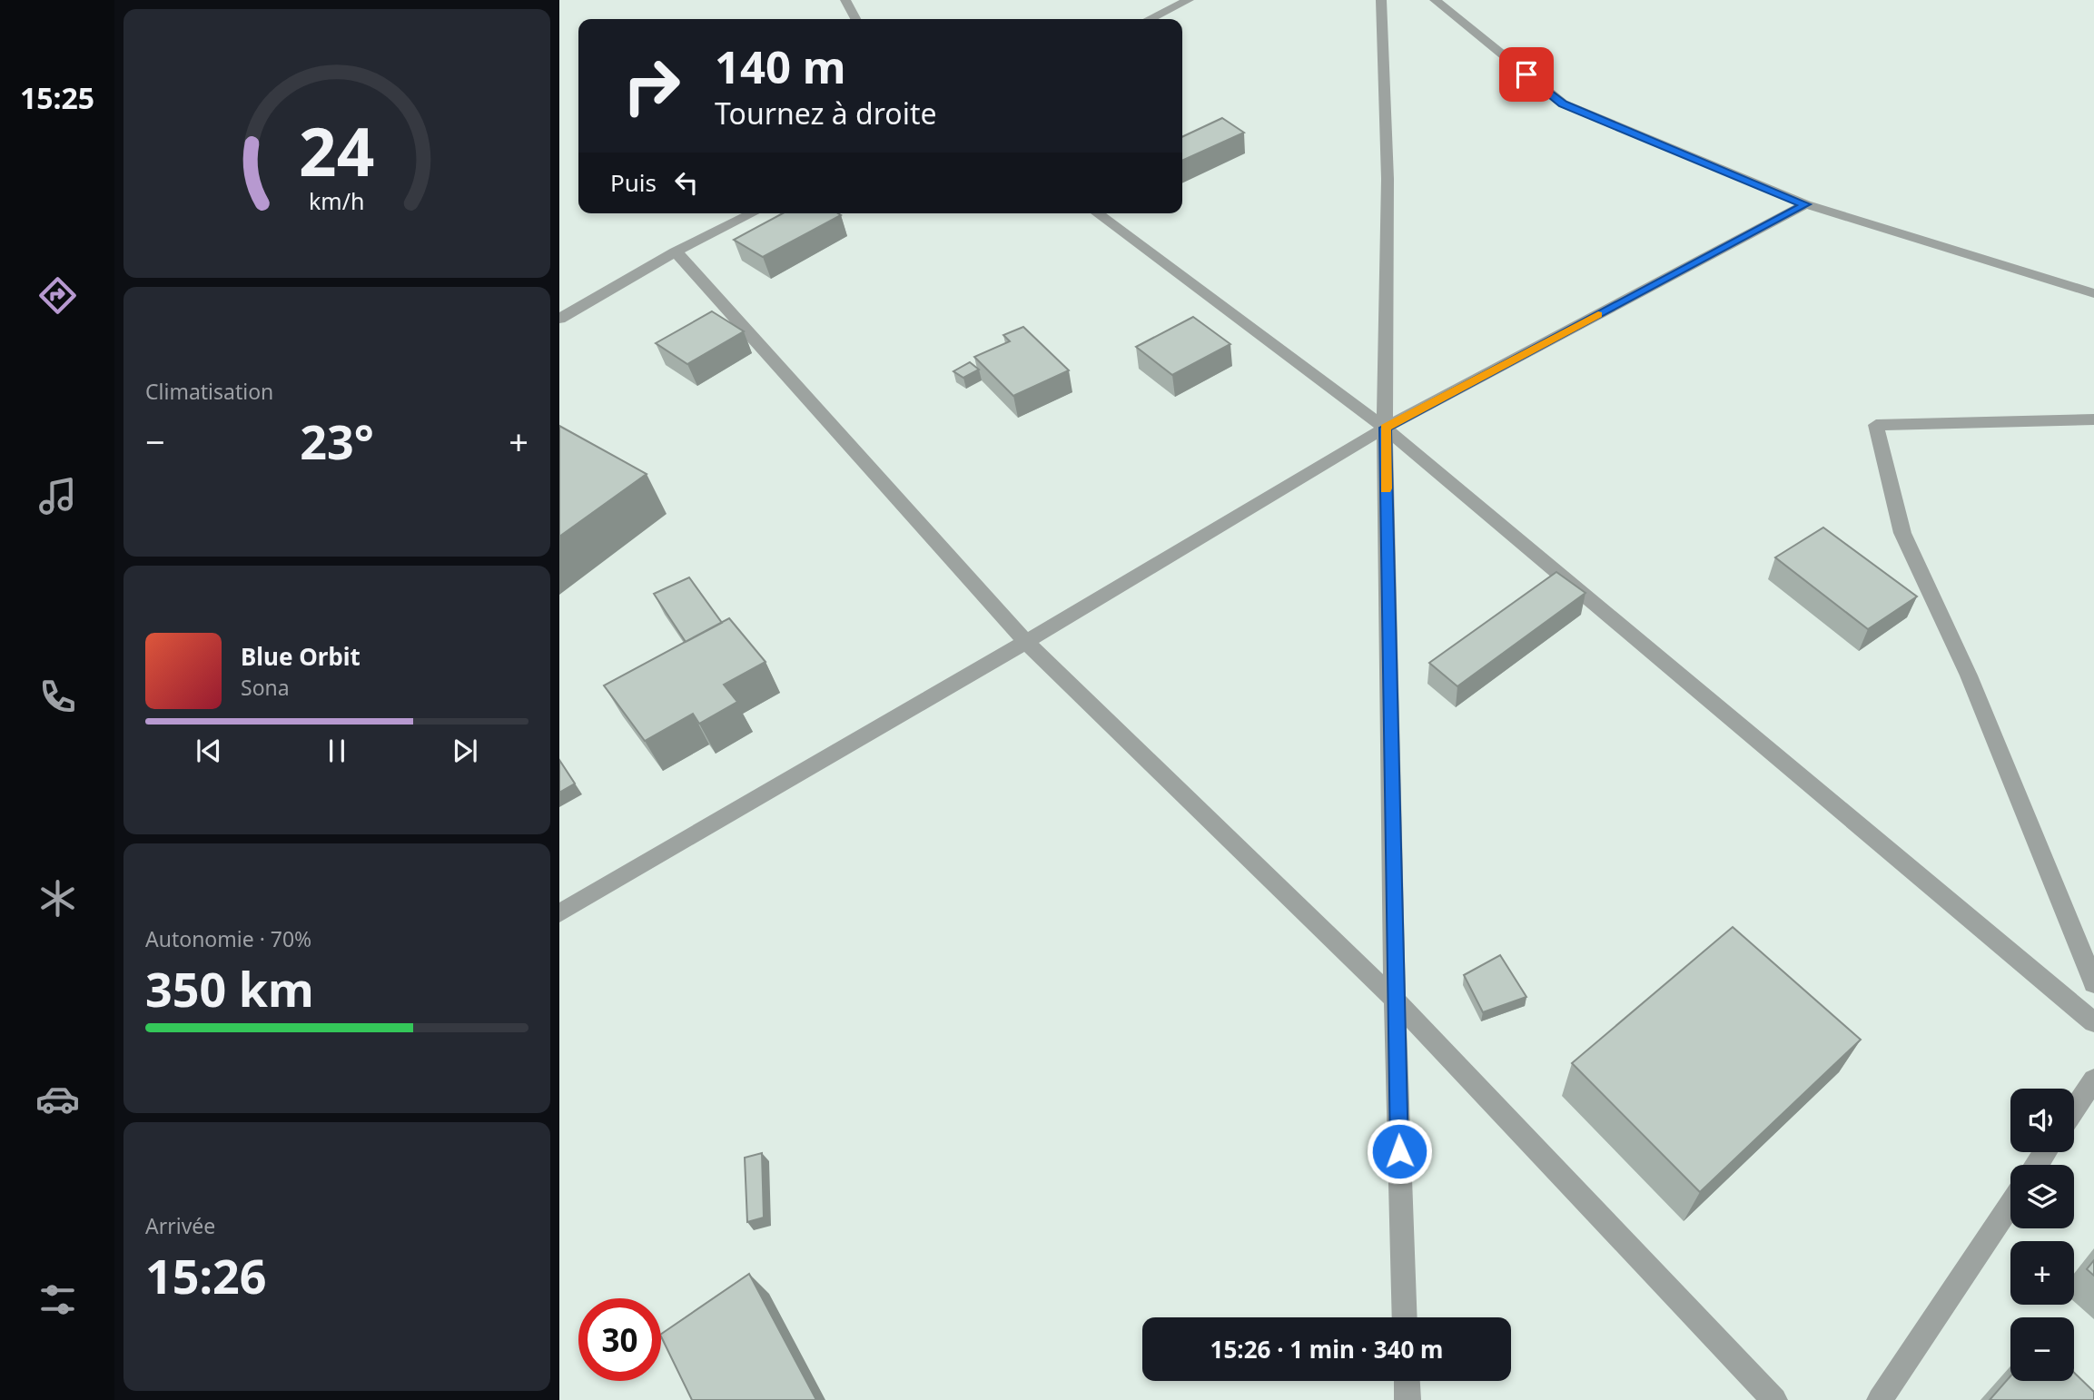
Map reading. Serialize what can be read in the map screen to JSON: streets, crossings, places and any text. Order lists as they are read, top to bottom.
{
  "page": {
    "tabs": "15:25",
    "turn": ["140 m", "Tournez à droite"],
    "then": "Puis",
    "tile": [
      "Climatisation",
      ["Autonomie · 70%", "350 km"],
      ["Arrivée", "15:26"]
    ],
    "heat": ["−", "23°", "+"],
    "song": ["Blue Orbit", "Sona"],
    "map_buttons": ["+", "−"],
    "limit": "30",
    "trip": "15:26 · 1 min · 340 m",
    "gauge": ["24", "km/h"]
  }
}
